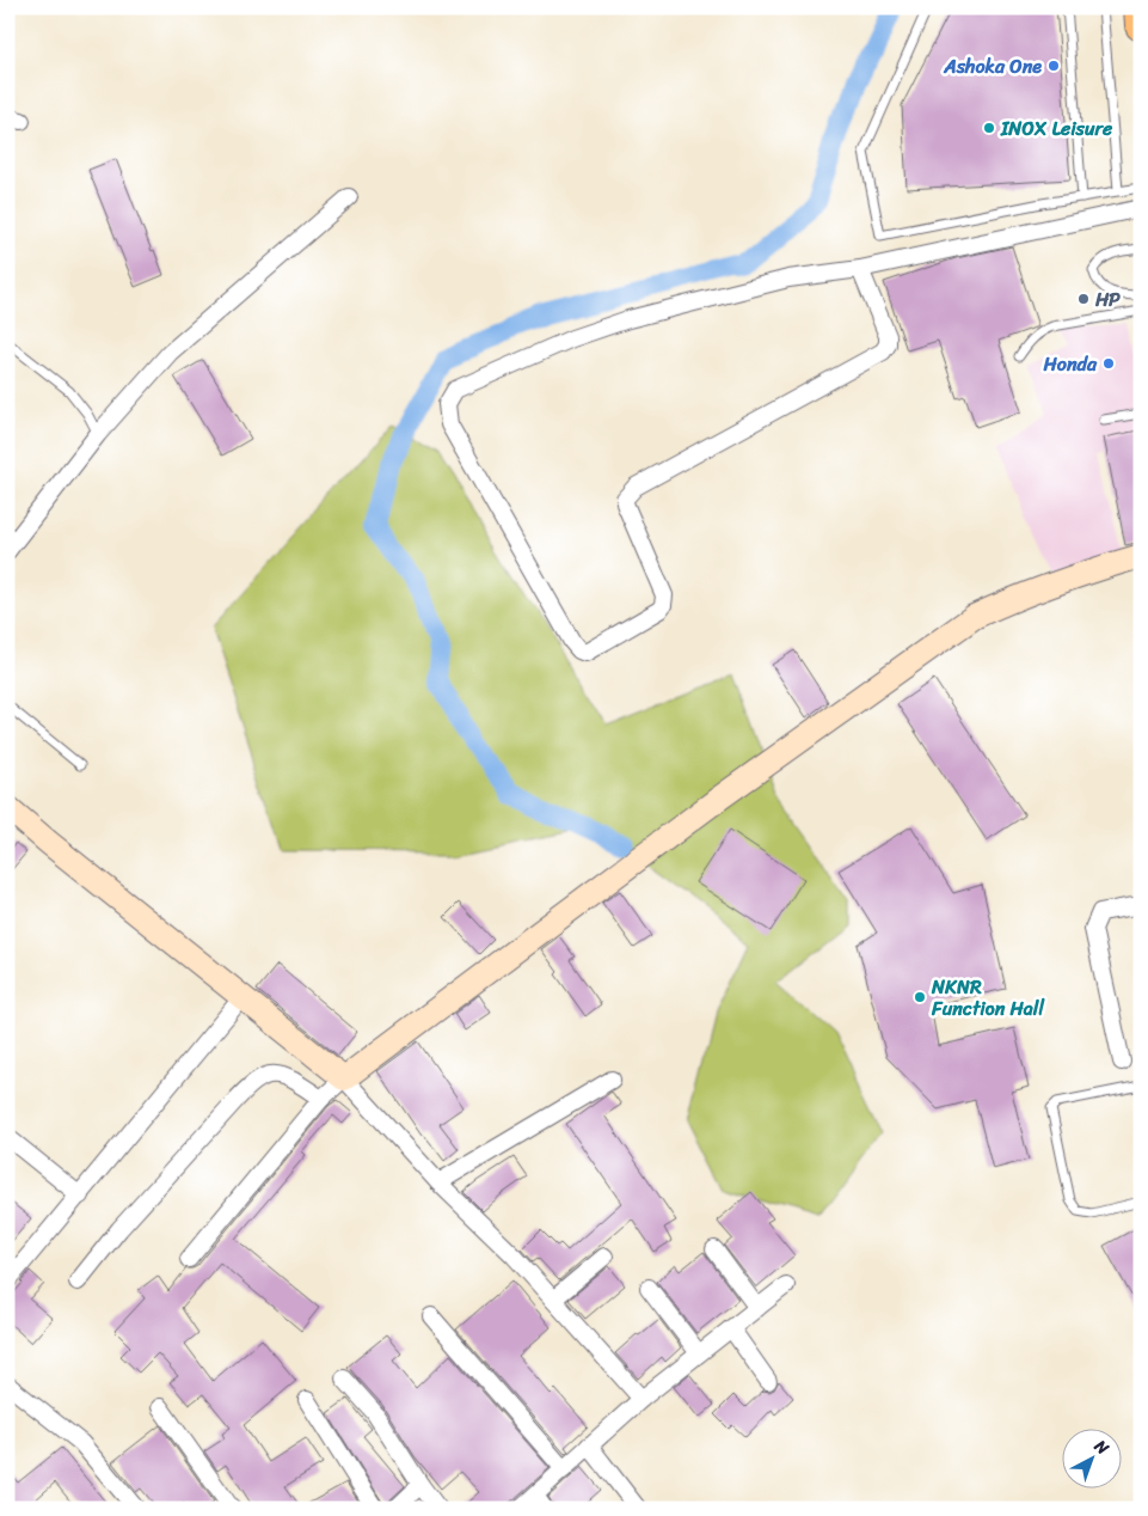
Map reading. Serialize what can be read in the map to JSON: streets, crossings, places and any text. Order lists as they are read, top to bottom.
{
  "places": [
    "Ashoka One",
    "INOX Leisure",
    "HP",
    "Honda",
    "NKNR Function Hall"
  ],
  "north": "top right"
}
